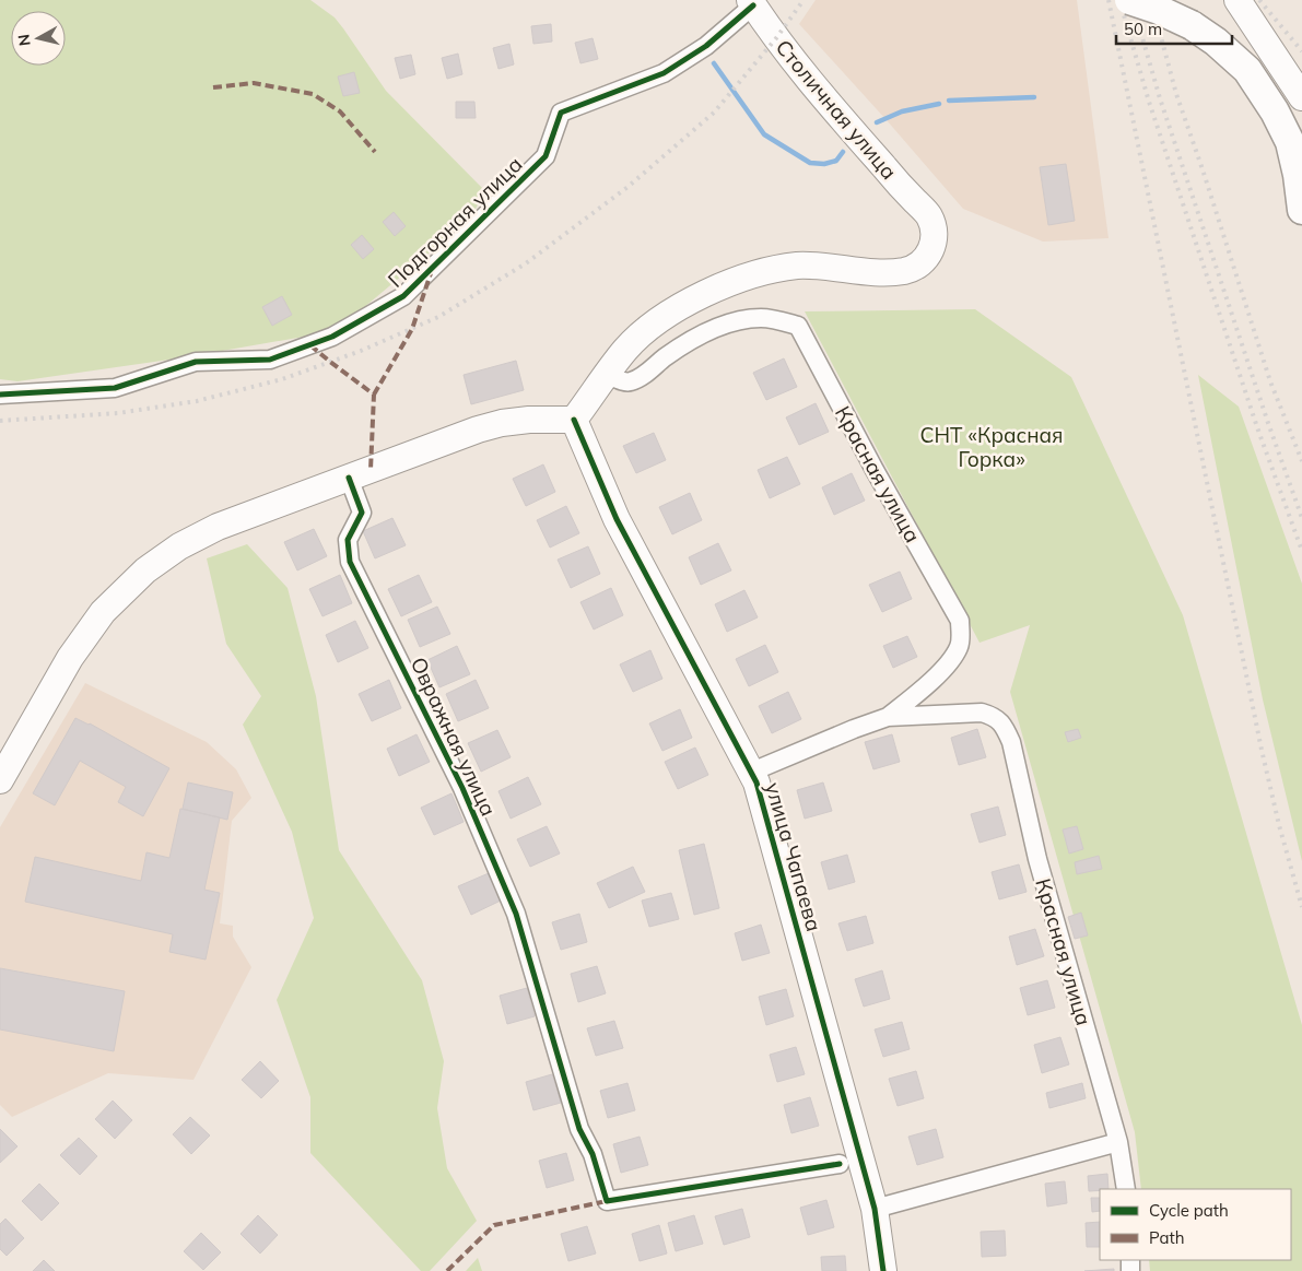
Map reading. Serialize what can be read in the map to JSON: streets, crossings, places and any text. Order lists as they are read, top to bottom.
{
  "streets": {
    "street": [
      "Столичная улица",
      "Подгорная улица",
      "Красная улица",
      "Овражная улица",
      "улица Чапаева"
    ]
  },
  "crossings": [
    ["Столичная улица", "Подгорная улица"],
    ["Столичная улица", "Красная улица"]
  ],
  "parks": ["СНТ «Красная Горка»"],
  "legend": ["Cycle path", "Path"],
  "scale_bar": "50 m",
  "north": "left"
}
